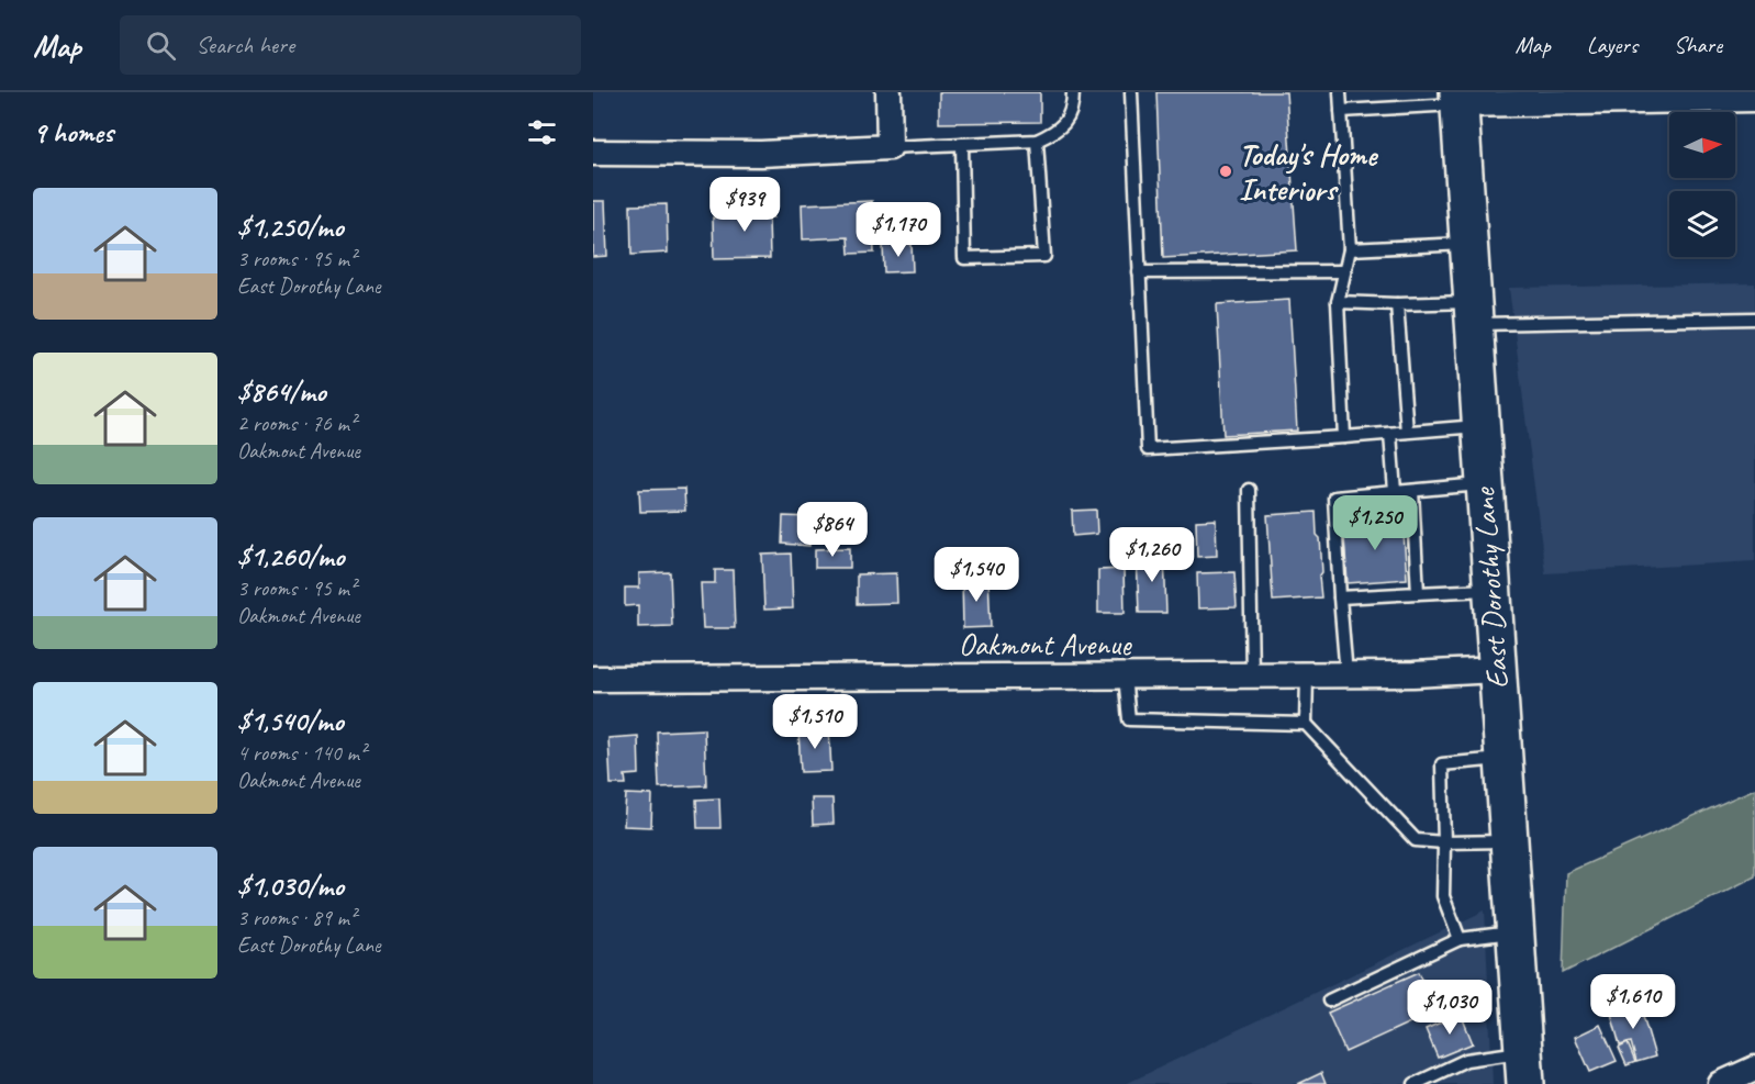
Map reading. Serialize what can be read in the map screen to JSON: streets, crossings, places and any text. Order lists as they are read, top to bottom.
{
  "streets": {
    "main road": ["East Dorothy Lane"],
    "street": ["Oakmont Avenue"]
  },
  "crossings": [
    ["East Dorothy Lane", "Oakmont Avenue"]
  ],
  "places": ["Today's Home Interiors"],
  "north": "right",
  "page": {
    "header": "Map",
    "search": "Search here",
    "nav": ["Map", "Layers", "Share"],
    "heading": "9 homes",
    "list": [
      {
        "name": "$1,250/mo",
        "note": "3 rooms · 95 m² · East Dorothy Lane"
      },
      {
        "name": "$864/mo",
        "note": "2 rooms · 76 m² · Oakmont Avenue"
      },
      {
        "name": "$1,260/mo",
        "note": "3 rooms · 95 m² · Oakmont Avenue"
      },
      {
        "name": "$1,540/mo",
        "note": "4 rooms · 140 m² · Oakmont Avenue"
      },
      {
        "name": "$1,030/mo",
        "note": "3 rooms · 89 m² · East Dorothy Lane"
      }
    ],
    "price": [
      "$939",
      "$1,170",
      "$1,250",
      "$864",
      "$1,260",
      "$1,540",
      "$1,510",
      "$1,610",
      "$1,030"
    ]
  }
}
